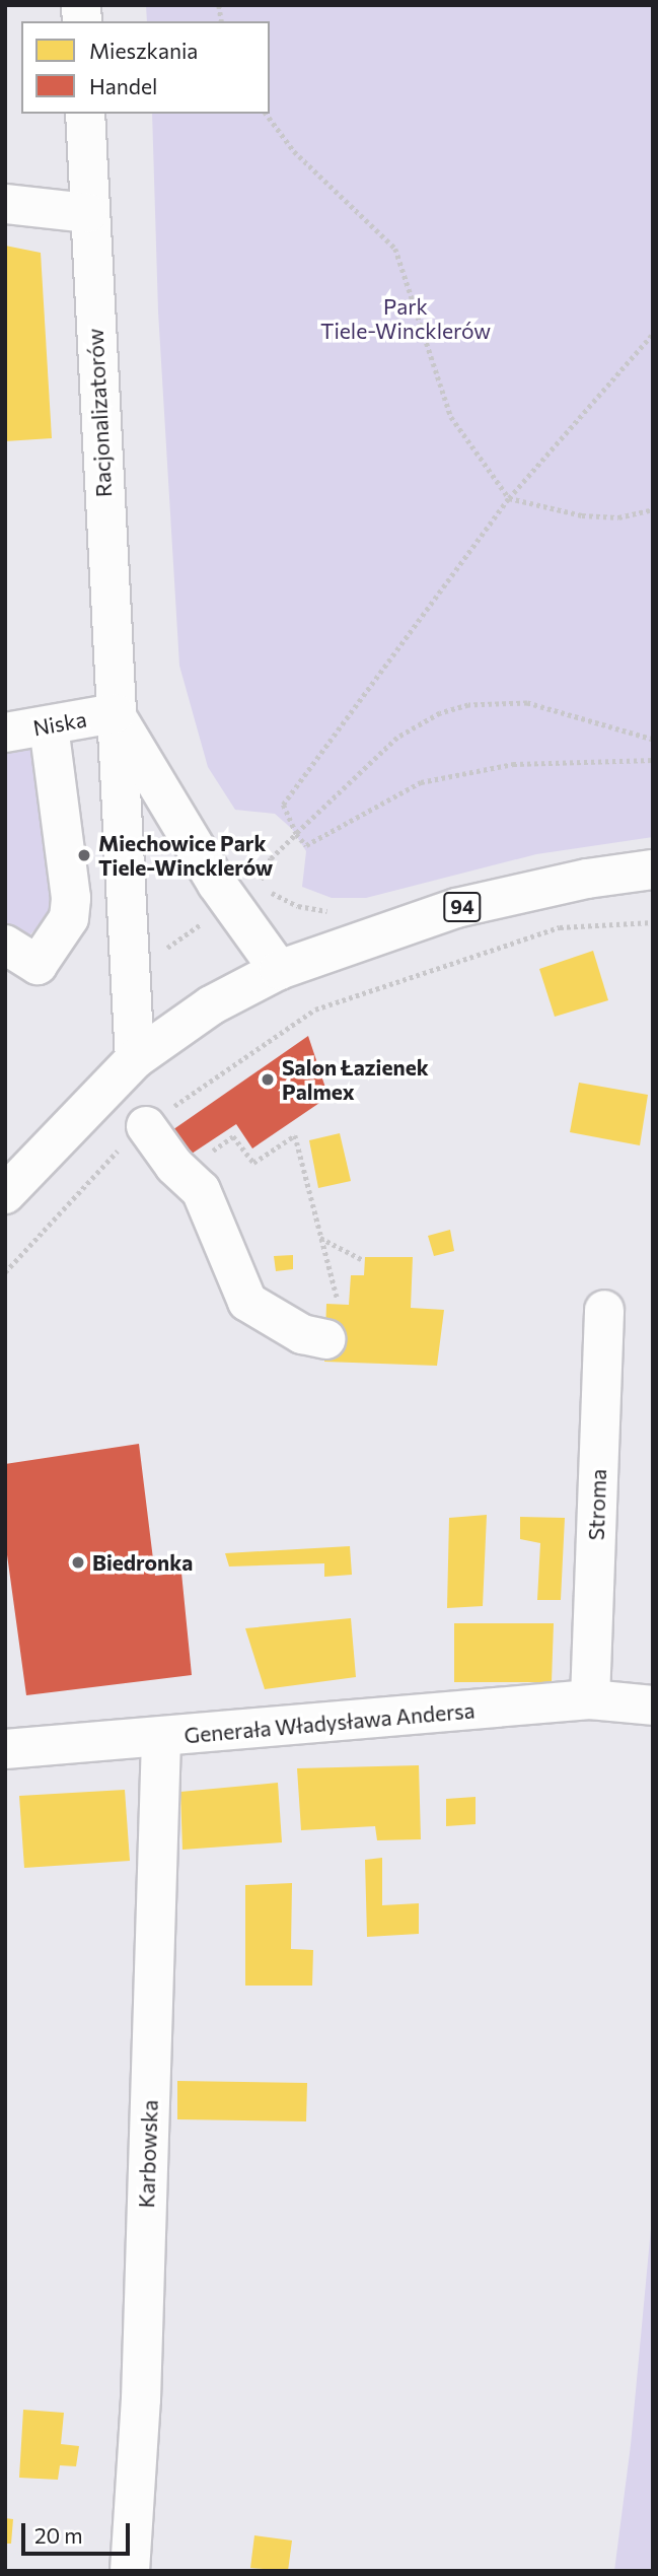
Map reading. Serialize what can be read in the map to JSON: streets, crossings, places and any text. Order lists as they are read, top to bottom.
{
  "streets": {
    "street": [
      "Racjonalizatorów",
      "Niska",
      "94",
      "Stroma",
      "Generała Władysława Andersa",
      "Karbowska"
    ]
  },
  "crossings": [
    ["Racjonalizatorów", "Niska"],
    ["Racjonalizatorów", "94"],
    ["Stroma", "Generała Władysława Andersa"],
    ["Generała Władysława Andersa", "Karbowska"]
  ],
  "parks": ["Park Tiele-Wincklerów"],
  "places": ["Miechowice Park Tiele-Wincklerów", "Salon Łazienek Palmex", "Biedronka"],
  "legend": ["Mieszkania", "Handel"],
  "scale_bar": "20 m"
}
